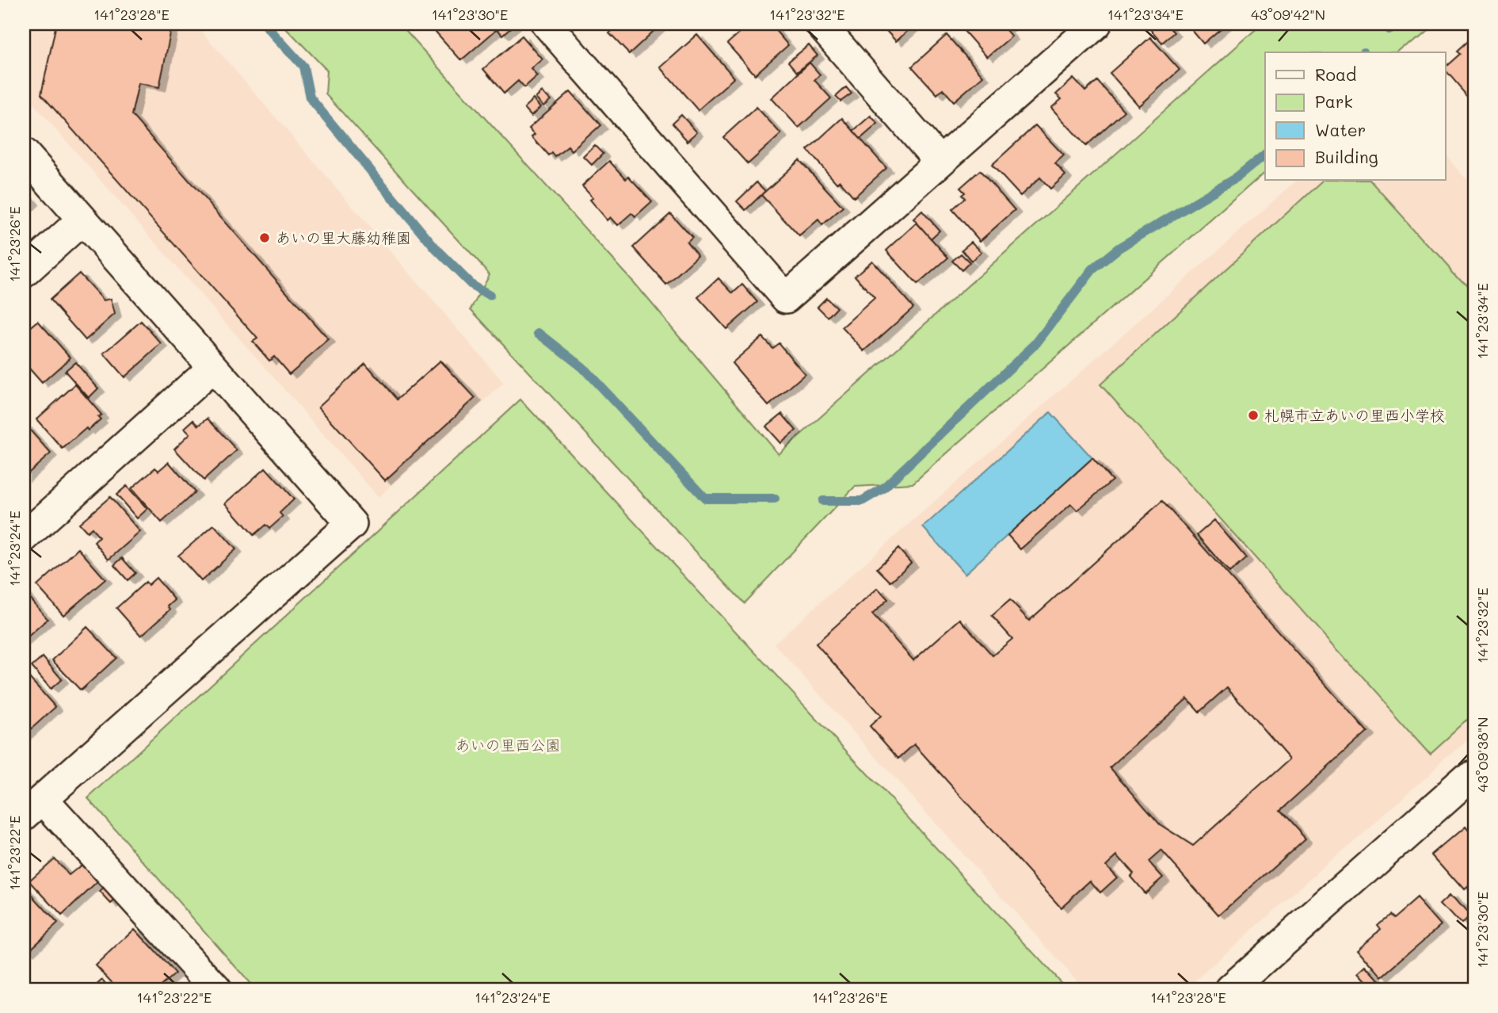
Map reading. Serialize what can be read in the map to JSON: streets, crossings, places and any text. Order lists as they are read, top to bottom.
{
  "parks": ["あいの里西公園"],
  "places": ["あいの里大藤幼稚園", "札幌市立あいの里西小学校"],
  "legend": [
    "Road",
    "Park",
    "Water",
    "Building"
  ],
  "coordinates": [
    "141°23'28\"E",
    "141°23'30\"E",
    "141°23'32\"E",
    "141°23'34\"E",
    "43°09'42\"N",
    "141°23'26\"E",
    "141°23'24\"E",
    "43°09'38\"N",
    "141°23'22\"E"
  ]
}
